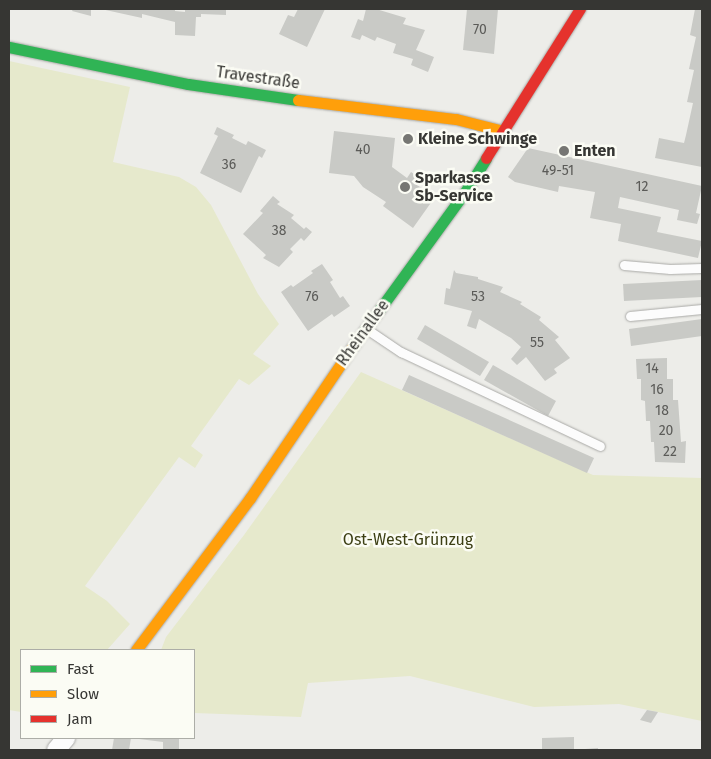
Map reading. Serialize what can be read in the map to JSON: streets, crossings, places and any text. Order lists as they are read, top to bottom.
{
  "streets": {
    "street": ["Travestraße", "Rheinallee"]
  },
  "crossings": [
    ["Travestraße", "Rheinallee"]
  ],
  "parks": ["Ost-West-Grünzug"],
  "places": ["Kleine Schwinge", "Enten", "Sparkasse Sb-Service"],
  "house_numbers": [
    "70",
    "40",
    "36",
    "49-51",
    "12",
    "38",
    "76",
    "53",
    "55",
    "14",
    "16",
    "18",
    "20",
    "22"
  ],
  "legend": ["Fast", "Slow", "Jam"]
}
